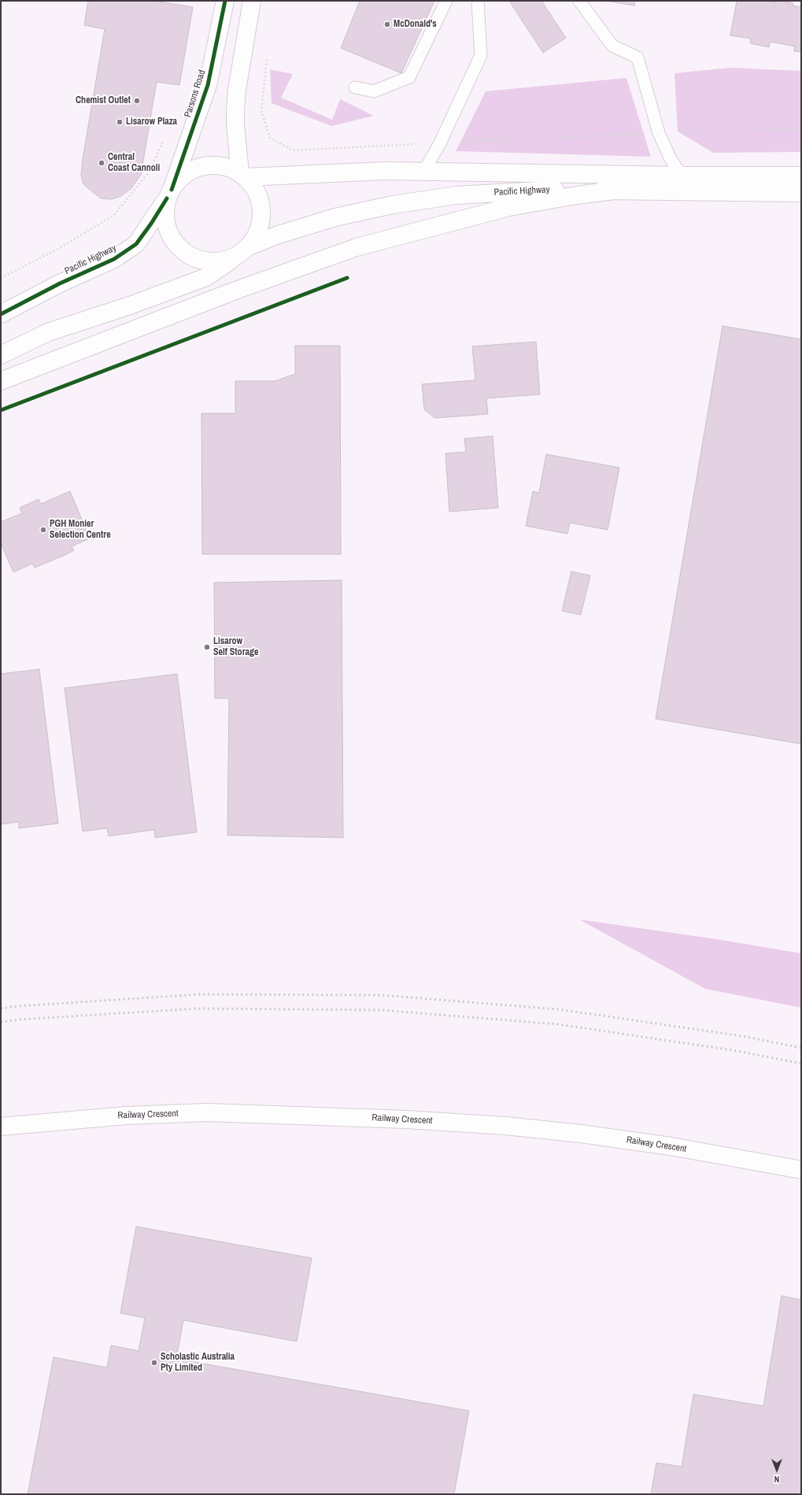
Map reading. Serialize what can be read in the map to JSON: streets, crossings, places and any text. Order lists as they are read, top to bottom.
{
  "streets": {
    "main road": ["Parsons Road", "Pacific Highway", "Railway Crescent"]
  },
  "crossings": [
    ["Parsons Road", "Pacific Highway"]
  ],
  "places": [
    "McDonald's",
    "Chemist Outlet",
    "Lisarow Plaza",
    "Central Coast Cannoli",
    "PGH Monier Selection Centre",
    "Lisarow Self Storage",
    "Scholastic Australia Pty Limited"
  ],
  "north": "bottom"
}
